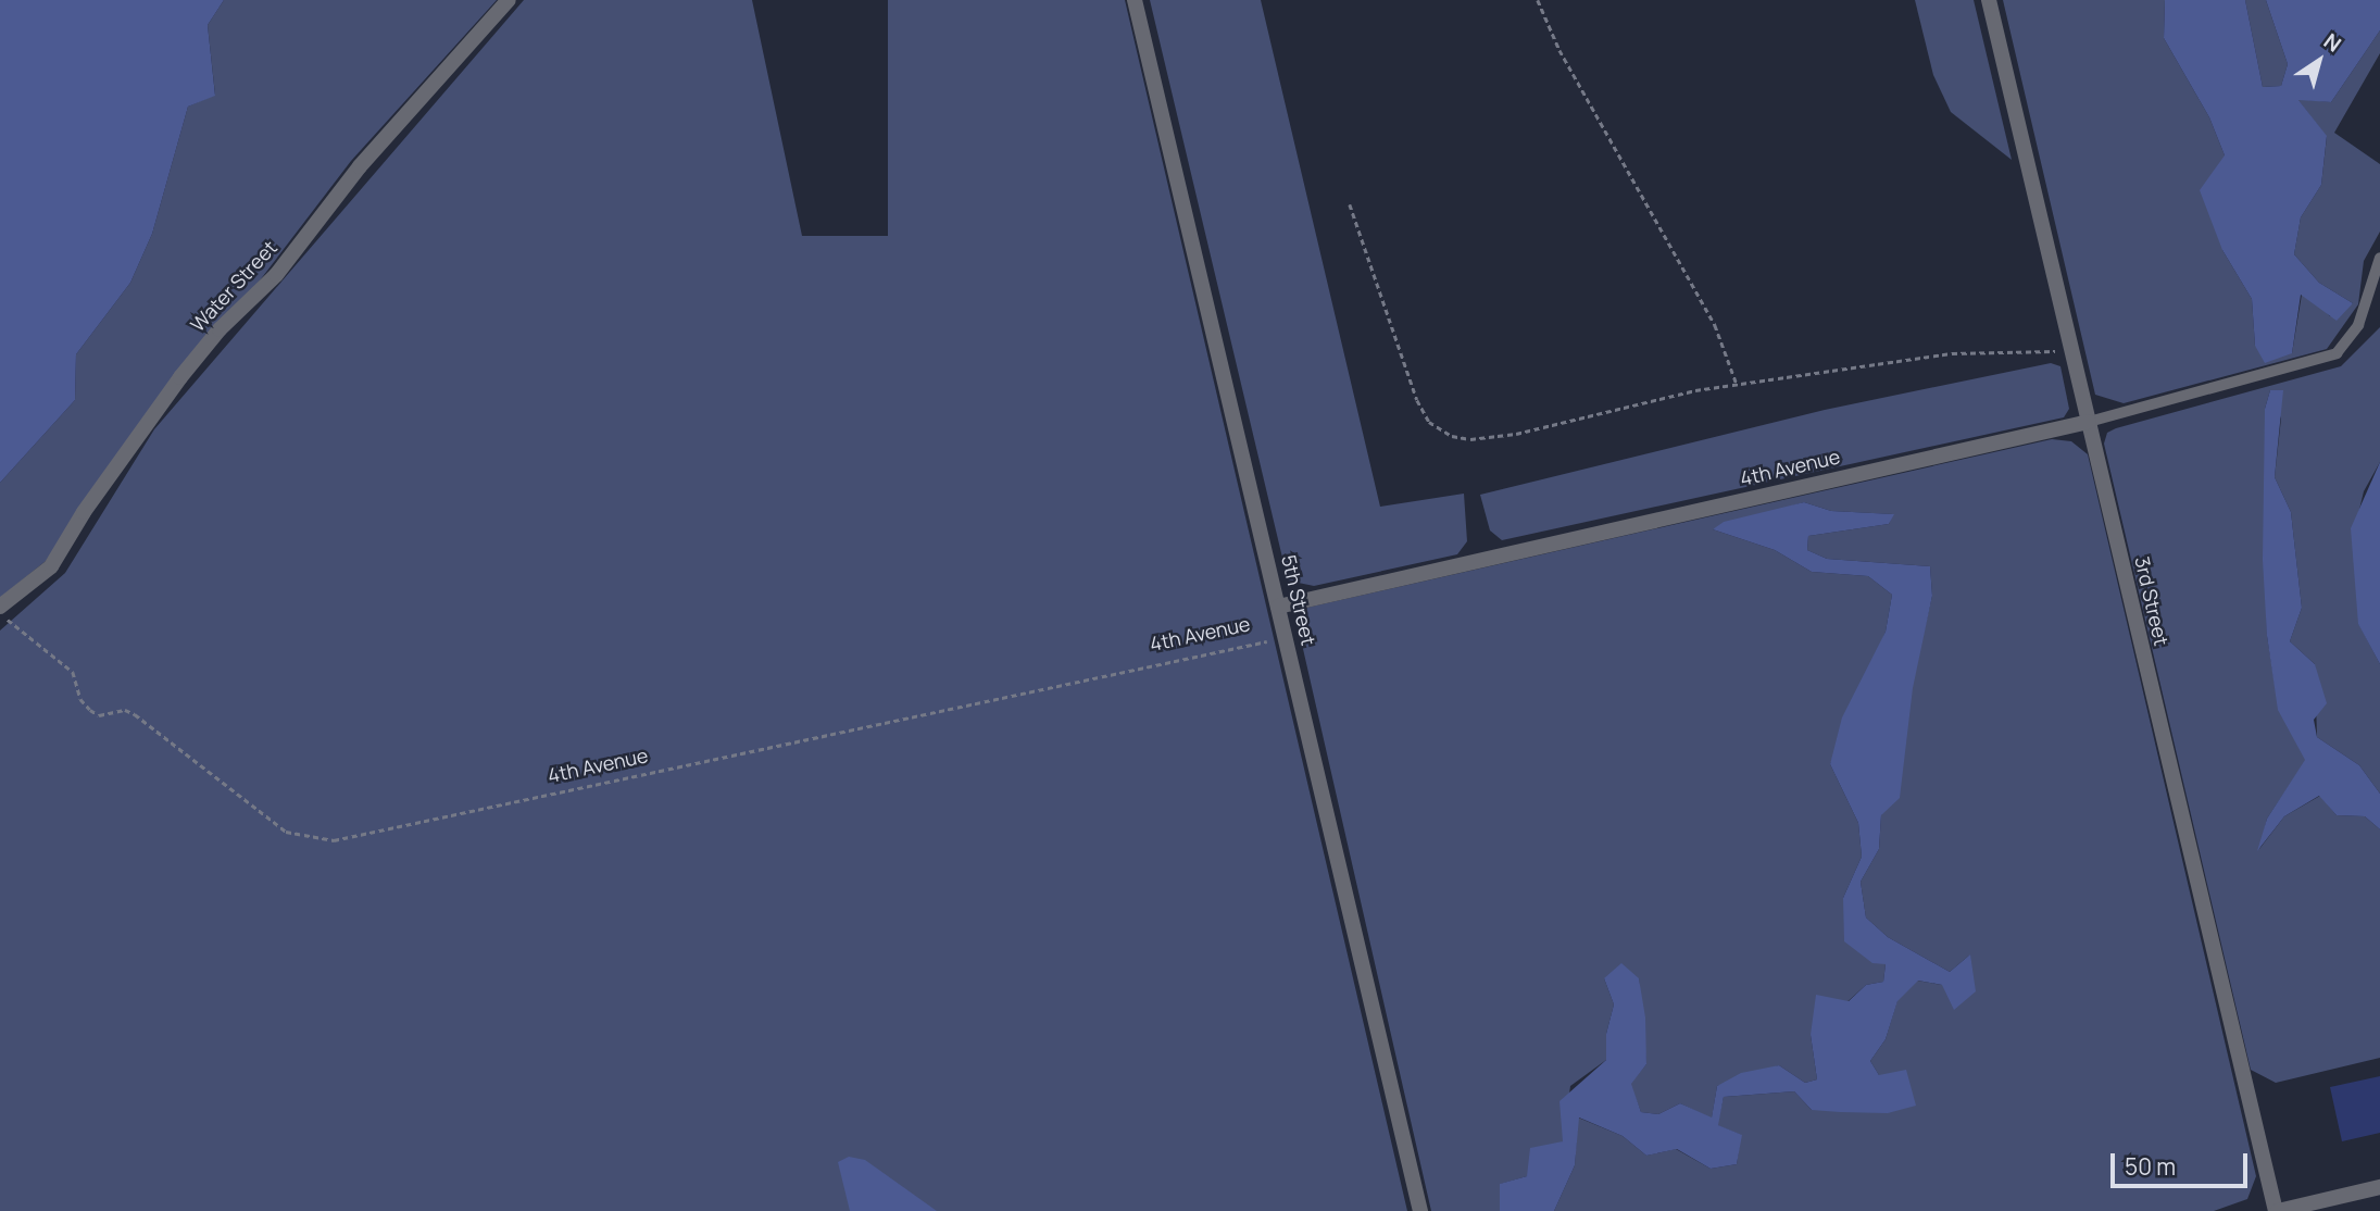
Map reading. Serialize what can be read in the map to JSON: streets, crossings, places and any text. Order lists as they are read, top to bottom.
{
  "streets": {
    "street": [
      "Water Street",
      "4th Avenue",
      "5th Street",
      "3rd Street"
    ]
  },
  "crossings": [
    ["4th Avenue", "5th Street"],
    ["4th Avenue", "3rd Street"]
  ],
  "scale_bar": "50 m",
  "north": "top right"
}
